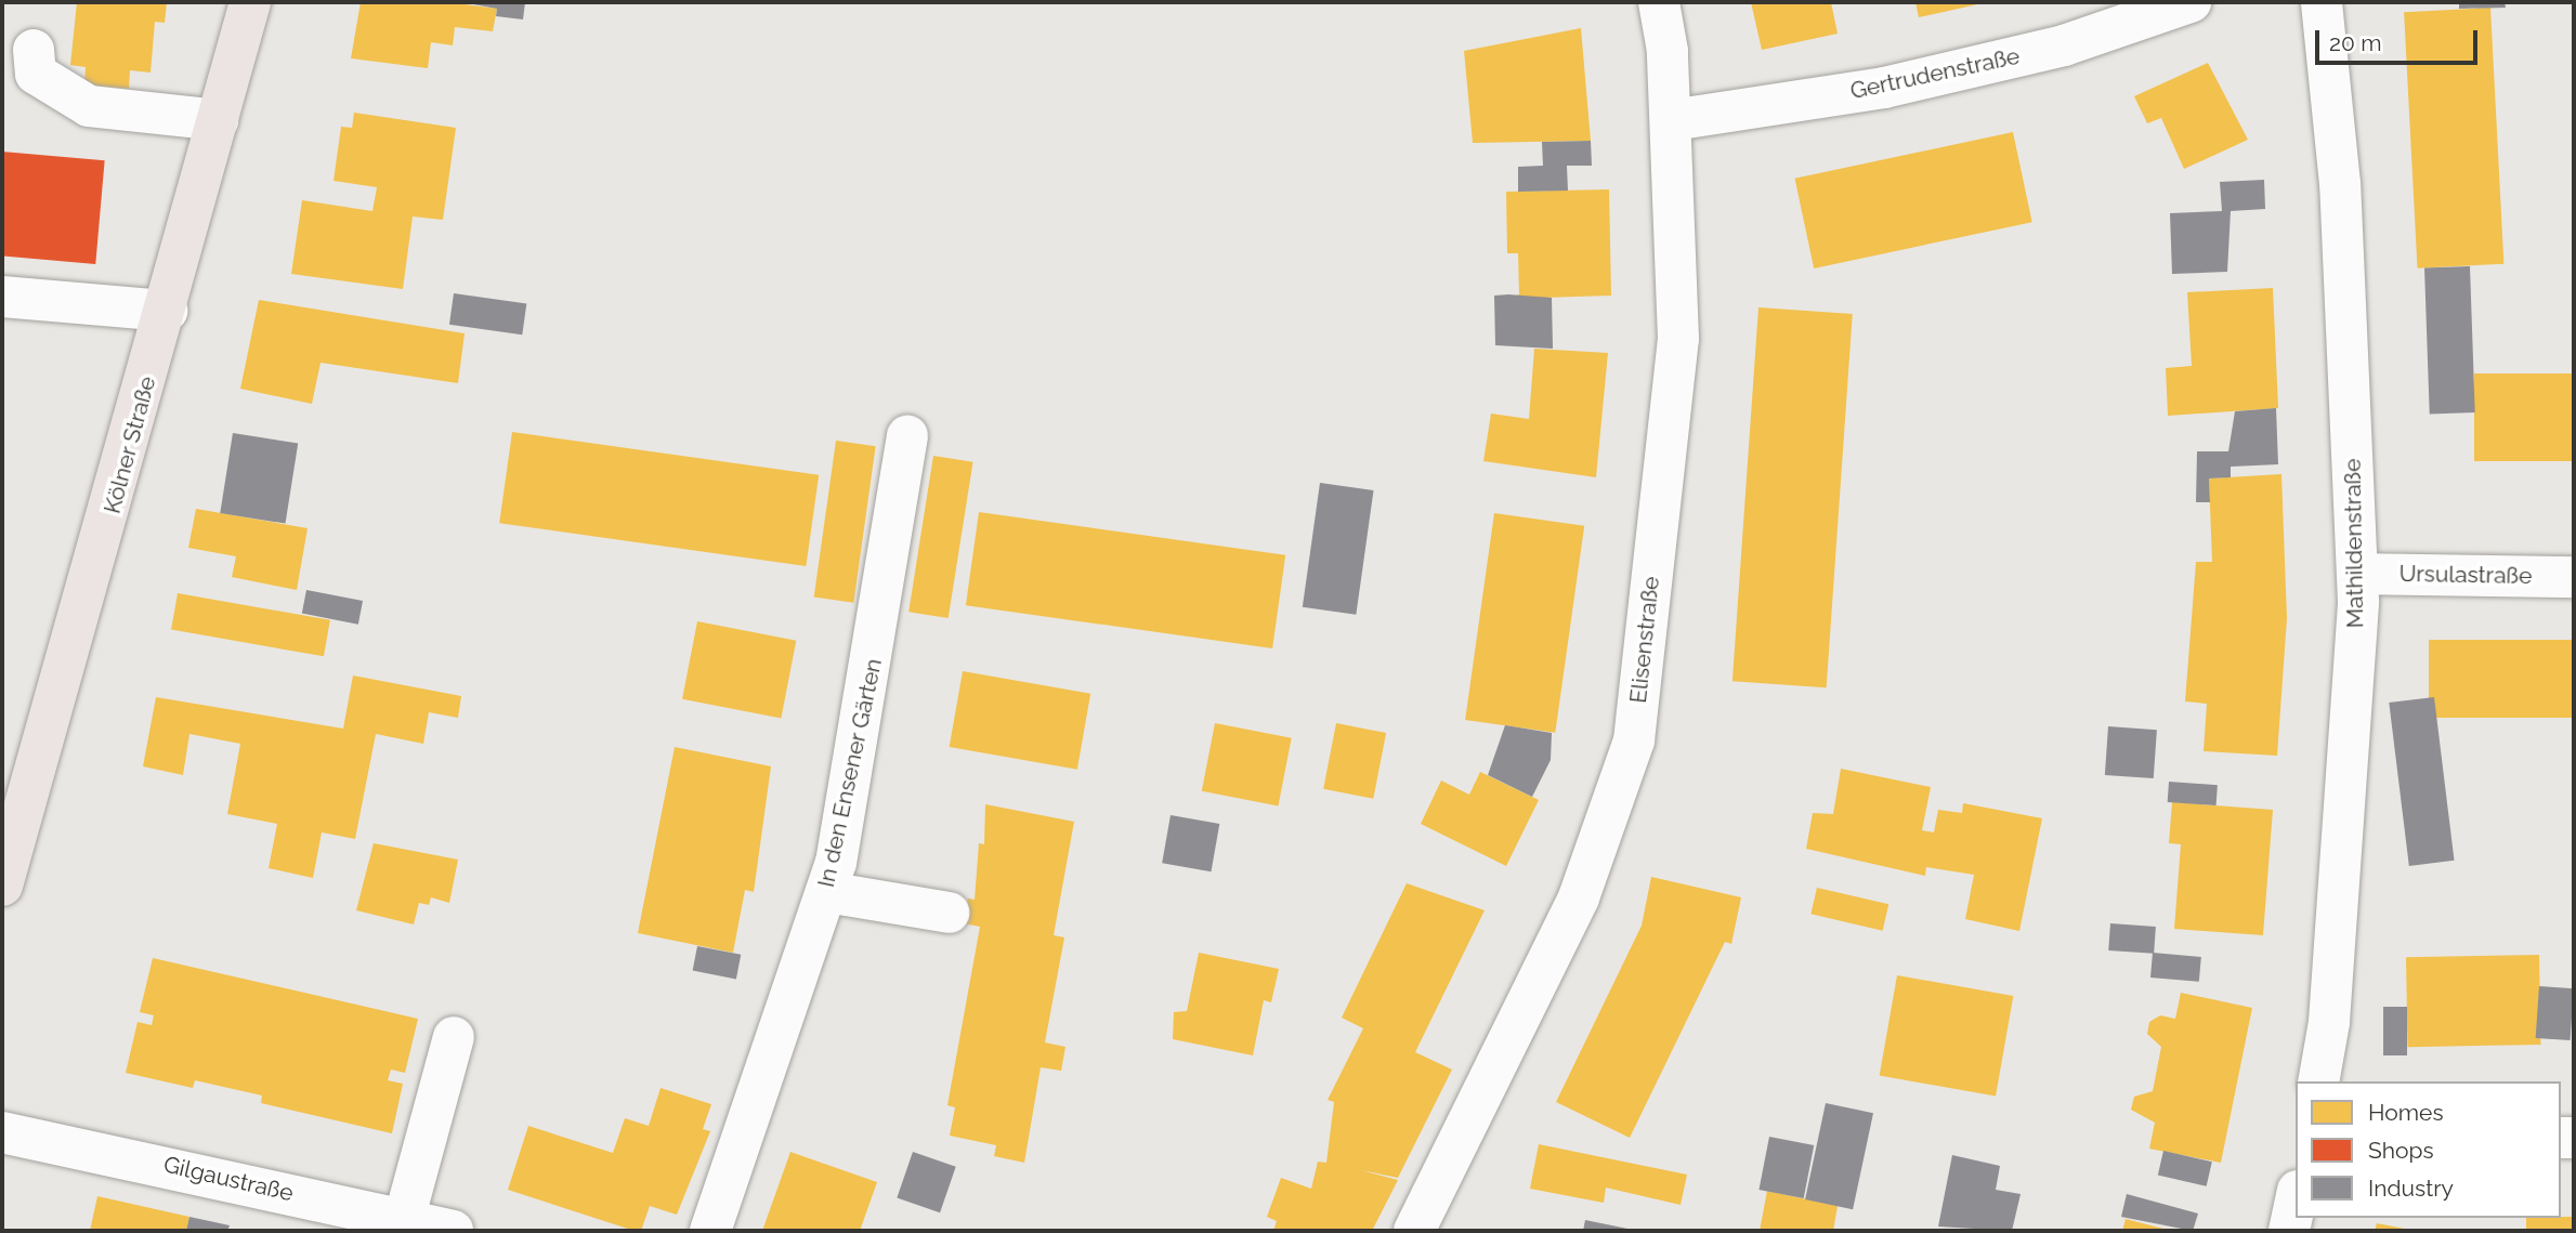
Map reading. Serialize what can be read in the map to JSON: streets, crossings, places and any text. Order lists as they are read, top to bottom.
{
  "streets": {
    "main road": ["Kölner Straße"],
    "street": [
      "Gertrudenstraße",
      "Mathildenstraße",
      "Ursulastraße",
      "Elisenstraße",
      "In den Ensener Gärten",
      "Gilgaustraße"
    ]
  },
  "crossings": [
    ["Gertrudenstraße", "Elisenstraße"],
    ["Mathildenstraße", "Ursulastraße"]
  ],
  "legend": ["Homes", "Shops", "Industry"],
  "scale_bar": "20 m"
}
